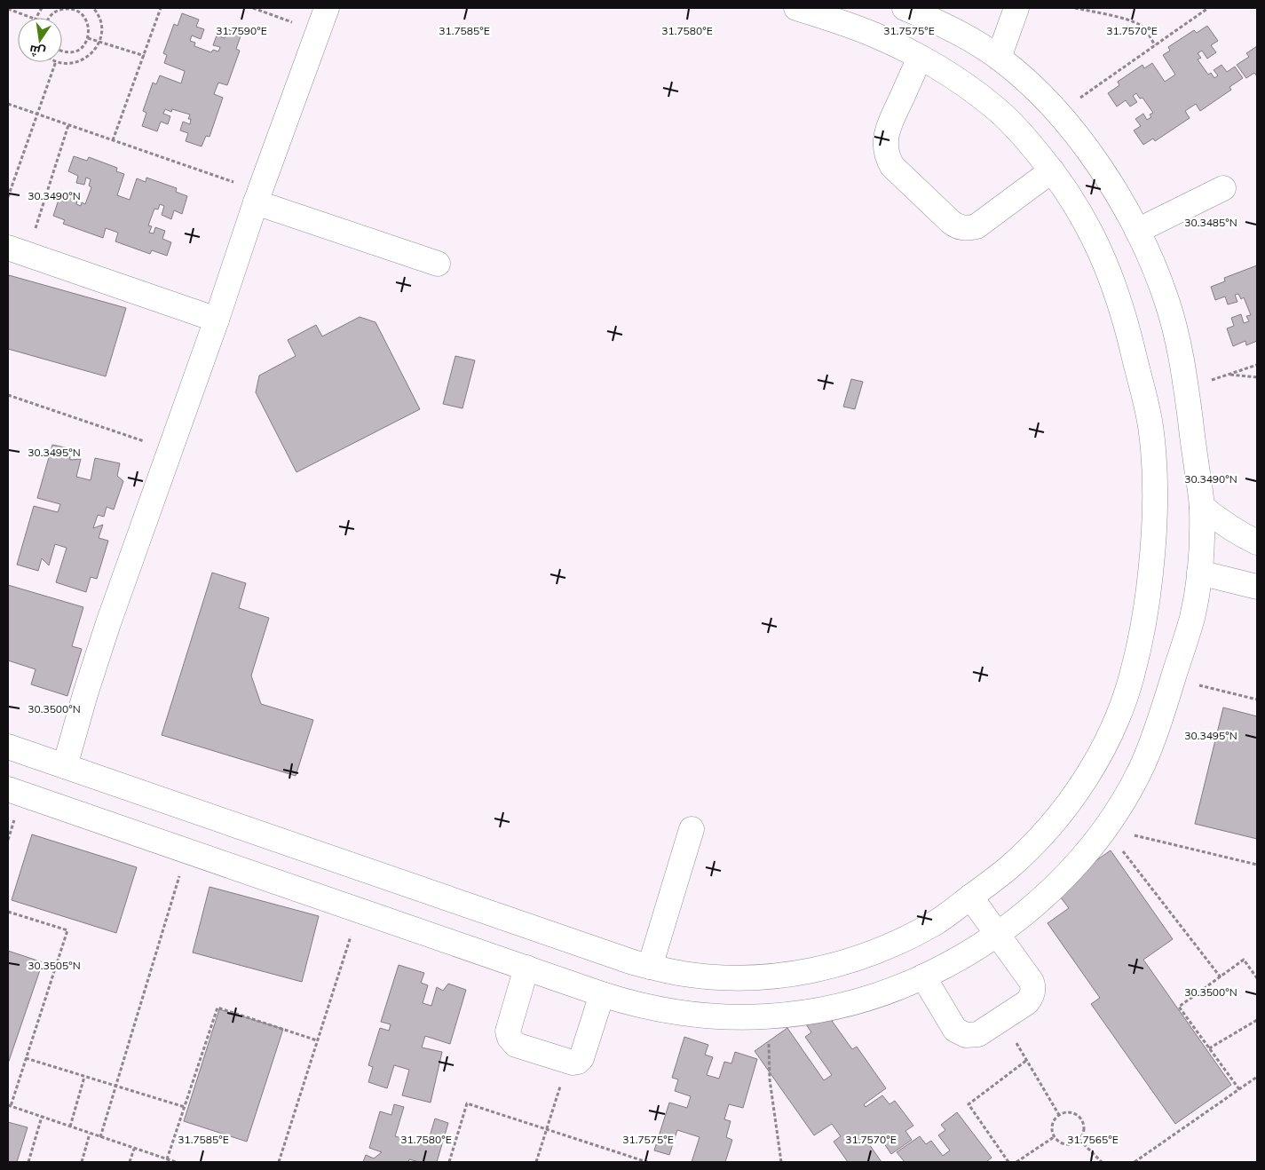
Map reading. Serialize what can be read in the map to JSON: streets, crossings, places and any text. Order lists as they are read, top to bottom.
{
  "north": "bottom",
  "coordinates": [
    "31.7590°E",
    "31.7585°E",
    "31.7580°E",
    "31.7575°E",
    "31.7570°E",
    "30.3490°N",
    "30.3485°N",
    "30.3495°N",
    "30.3500°N",
    "30.3505°N",
    "31.7565°E"
  ]
}
